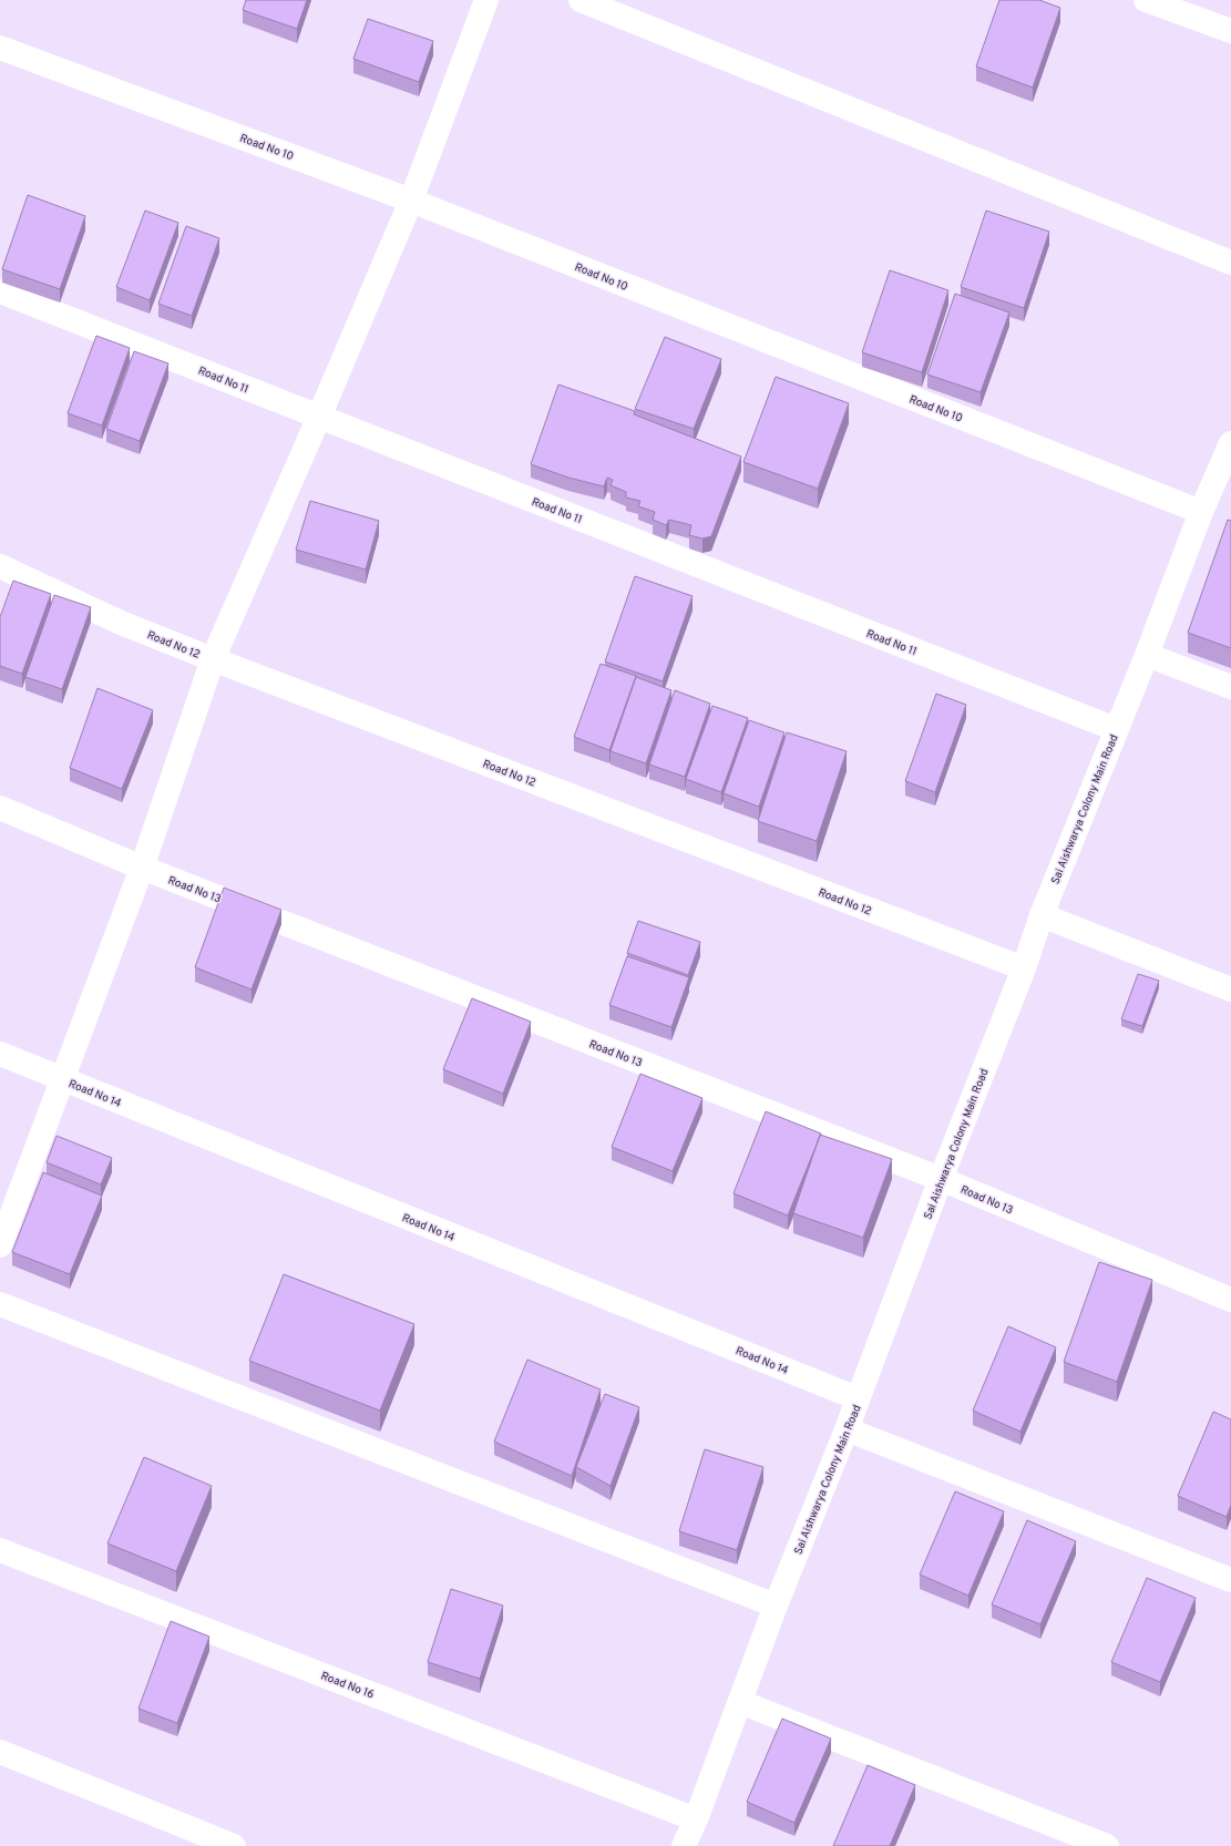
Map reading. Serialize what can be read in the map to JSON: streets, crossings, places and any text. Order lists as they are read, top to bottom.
{
  "streets": {
    "street": [
      "Road No 10",
      "Road No 11",
      "Road No 12",
      "Sai Aishwarya Colony Main Road",
      "Road No 13",
      "Road No 14",
      "Road No 16"
    ]
  },
  "crossings": [
    ["Road No 10", "Sai Aishwarya Colony Main Road"],
    ["Road No 11", "Sai Aishwarya Colony Main Road"],
    ["Road No 12", "Sai Aishwarya Colony Main Road"],
    ["Sai Aishwarya Colony Main Road", "Road No 13"],
    ["Sai Aishwarya Colony Main Road", "Road No 14"],
    ["Sai Aishwarya Colony Main Road", "Road No 16"]
  ]
}
